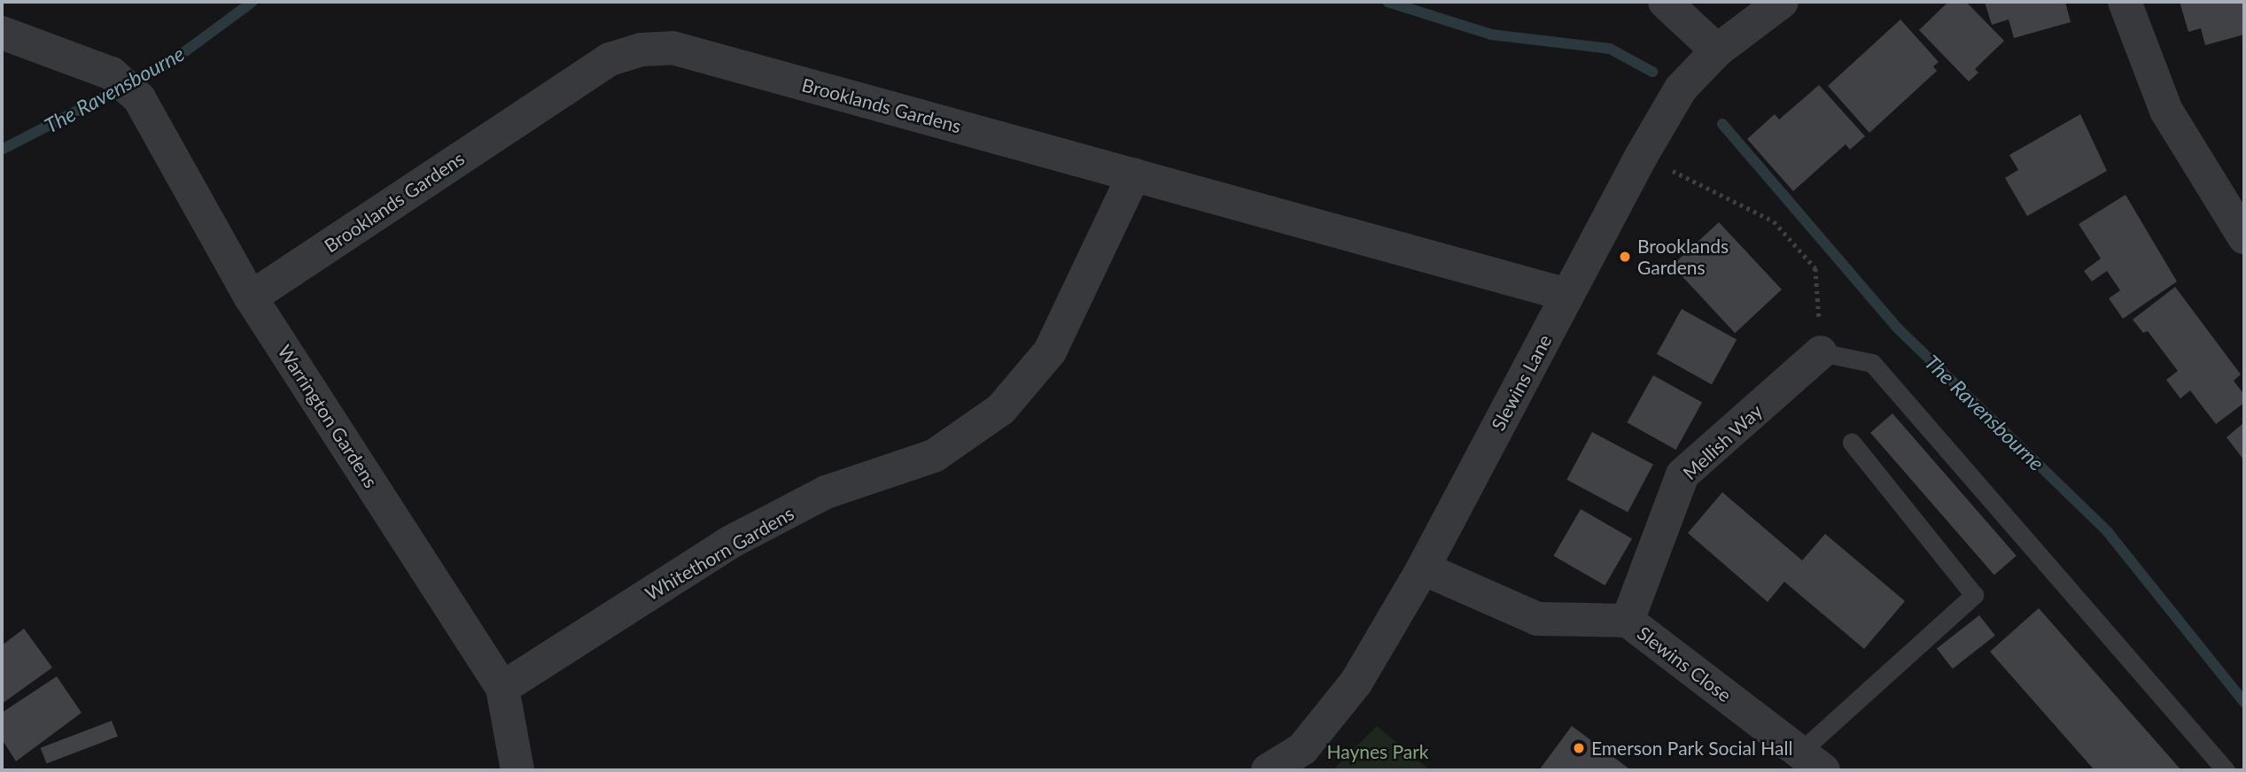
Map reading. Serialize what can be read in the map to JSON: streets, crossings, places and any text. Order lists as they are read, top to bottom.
{
  "streets": {
    "street": [
      "Brooklands Gardens",
      "Slewins Lane",
      "Warrington Gardens",
      "Mellish Way",
      "Whitethorn Gardens",
      "Slewins Close"
    ]
  },
  "crossings": [
    ["Brooklands Gardens", "Slewins Lane"],
    ["Brooklands Gardens", "Warrington Gardens"],
    ["Brooklands Gardens", "Whitethorn Gardens"],
    ["Slewins Lane", "Slewins Close"],
    ["Warrington Gardens", "Whitethorn Gardens"],
    ["Mellish Way", "Slewins Close"]
  ],
  "water": ["The Ravensbourne"],
  "parks": ["Haynes Park"],
  "places": ["Brooklands Gardens", "Emerson Park Social Hall"]
}
